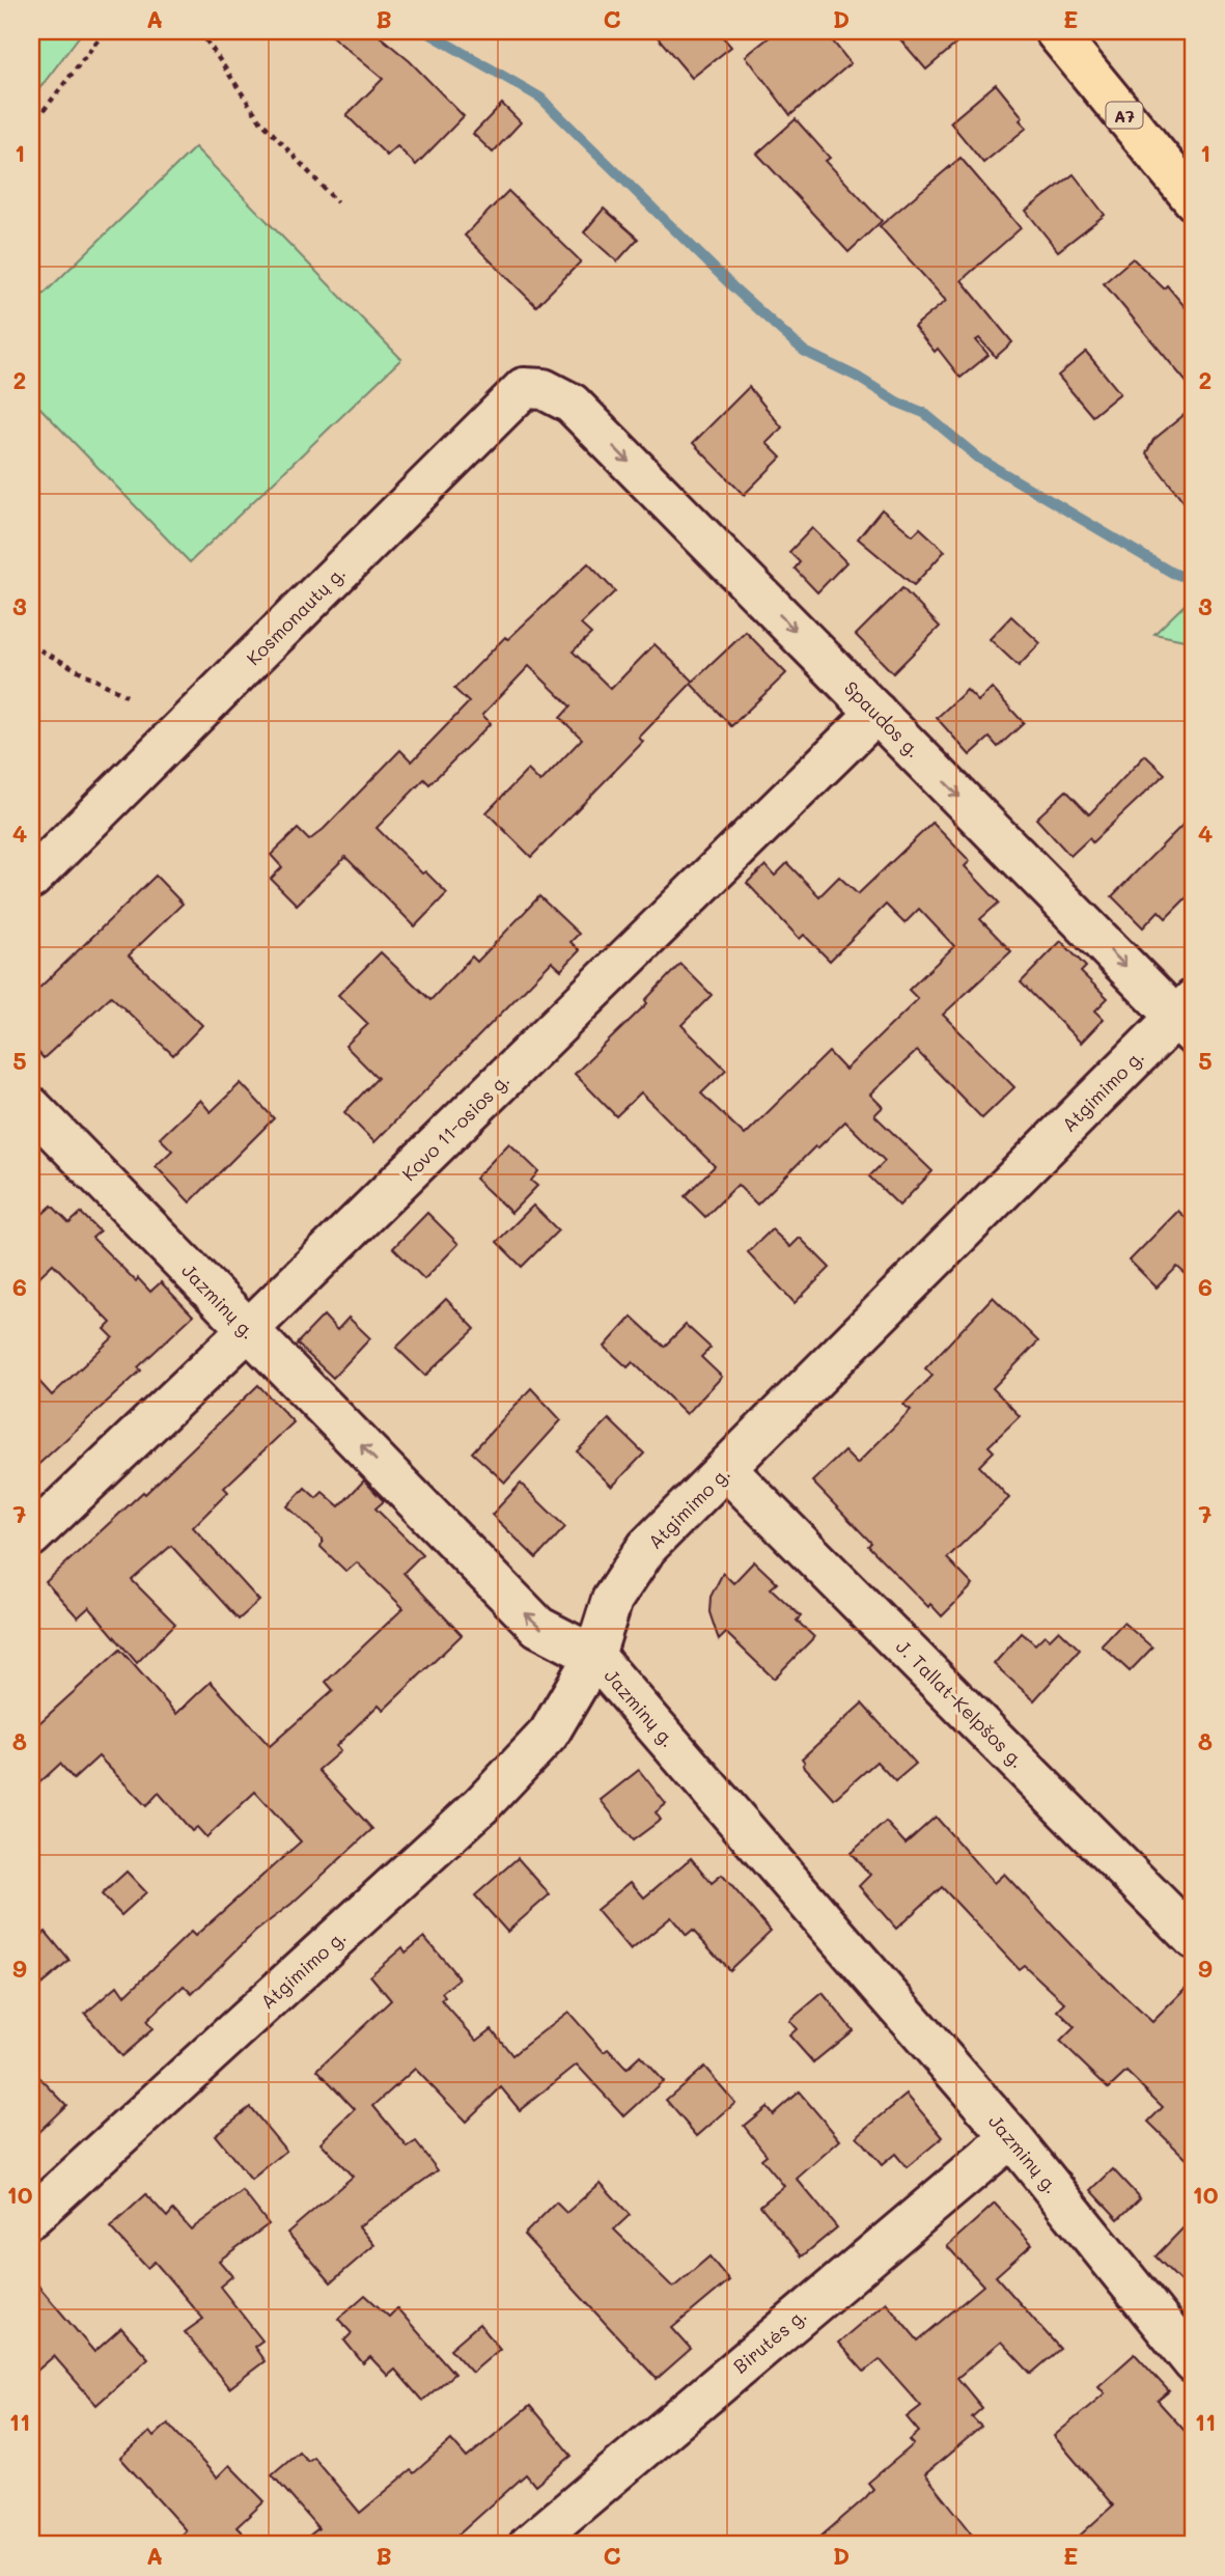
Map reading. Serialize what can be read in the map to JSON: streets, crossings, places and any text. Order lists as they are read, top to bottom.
{
  "streets": {
    "highway": ["A7"],
    "street": [
      "Kosmonautų g.",
      "Spaudos g.",
      "Atgimimo g.",
      "Kovo 11-osios g.",
      "Jazminų g.",
      "J. Tallat-Kelpšos g.",
      "Birutės g."
    ]
  },
  "crossings": [
    ["Kosmonautų g.", "Spaudos g."],
    ["Spaudos g.", "Atgimimo g."],
    ["Spaudos g.", "Kovo 11-osios g."],
    ["Atgimimo g.", "Jazminų g."],
    ["Atgimimo g.", "J. Tallat-Kelpšos g."],
    ["Kovo 11-osios g.", "Jazminų g."],
    ["Jazminų g.", "Birutės g."]
  ],
  "one_way": ["Spaudos g."],
  "grid": {
    "columns": [
      "A",
      "B",
      "C",
      "D",
      "E"
    ],
    "rows": [
      "1",
      "2",
      "3",
      "4",
      "5",
      "6",
      "7",
      "8",
      "9",
      "10",
      "11"
    ]
  }
}
